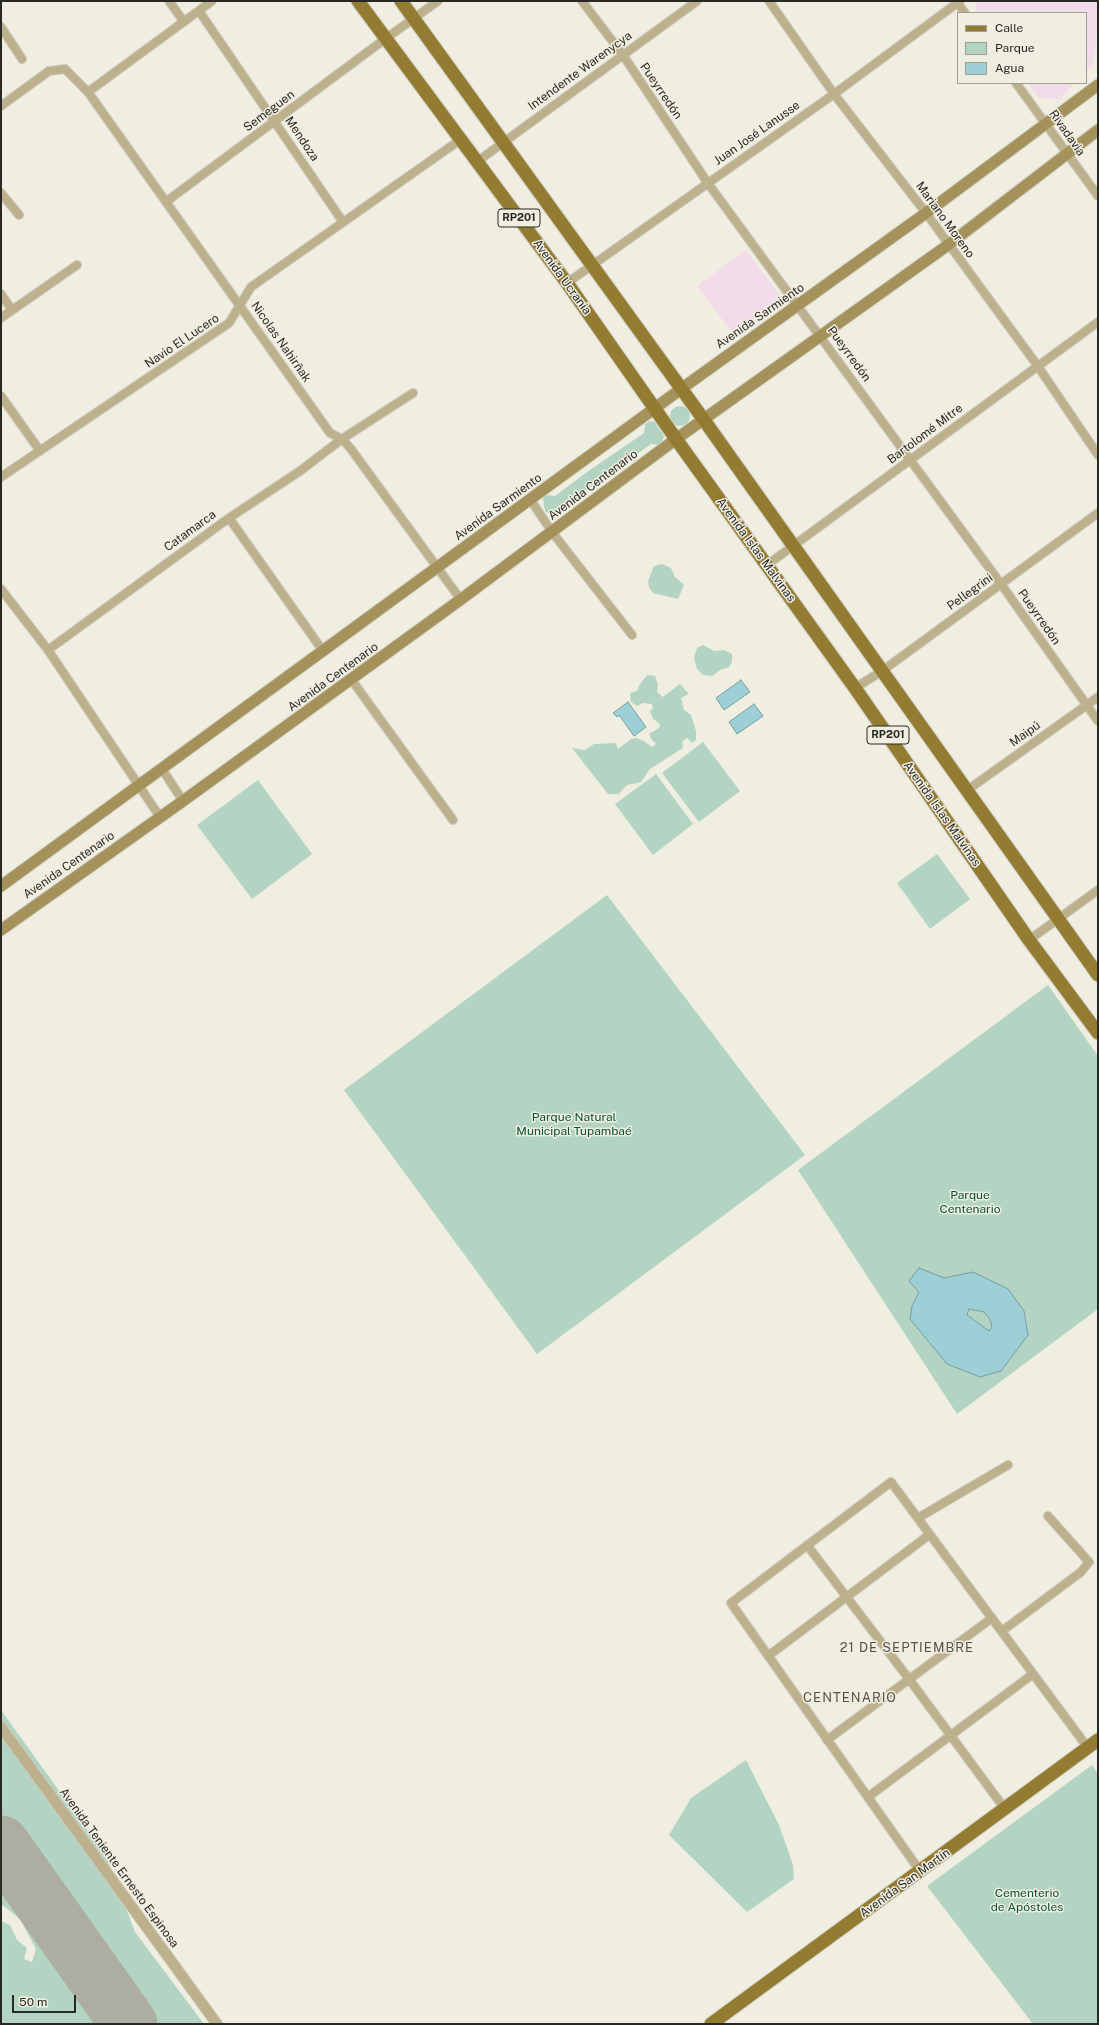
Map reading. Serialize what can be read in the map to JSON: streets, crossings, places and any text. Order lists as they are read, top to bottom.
{
  "streets": {
    "main road": [
      "RP201",
      "Avenida Ucrania",
      "Avenida Sarmiento",
      "Avenida Centenario",
      "Avenida Islas Malvinas",
      "Avenida San Martín"
    ],
    "street": [
      "Intendente Warenycya",
      "Pueyrredón",
      "Semeguen",
      "Juan José Lanusse",
      "Rivadavia",
      "Mendoza",
      "Mariano Moreno",
      "Navio El Lucero",
      "Nicolas Nahirñak",
      "Bartolomé Mitre",
      "Catamarca",
      "Pellegrini",
      "Maipú",
      "Avenida Teniente Ernesto Espinosa"
    ]
  },
  "crossings": [
    ["Intendente Warenycya", "Pueyrredón"],
    ["Intendente Warenycya", "RP201"],
    ["Intendente Warenycya", "Avenida Ucrania"],
    ["Pueyrredón", "Juan José Lanusse"],
    ["Pueyrredón", "Avenida Sarmiento"],
    ["Pueyrredón", "Bartolomé Mitre"],
    ["Pueyrredón", "Pellegrini"],
    ["Pueyrredón", "Maipú"],
    ["Semeguen", "Mendoza"],
    ["Semeguen", "RP201"],
    ["Semeguen", "Avenida Ucrania"],
    ["Semeguen", "Nicolas Nahirñak"],
    ["Juan José Lanusse", "RP201"],
    ["Juan José Lanusse", "Mariano Moreno"],
    ["Juan José Lanusse", "Avenida Ucrania"],
    ["Rivadavia", "Avenida Sarmiento"],
    ["Mendoza", "Navio El Lucero"],
    ["RP201", "Avenida Sarmiento"],
    ["RP201", "Bartolomé Mitre"],
    ["RP201", "Pellegrini"],
    ["RP201", "Maipú"],
    ["Mariano Moreno", "Avenida Sarmiento"],
    ["Mariano Moreno", "Bartolomé Mitre"],
    ["Avenida Ucrania", "Avenida Sarmiento"],
    ["Avenida Ucrania", "Navio El Lucero"],
    ["Avenida Ucrania", "Avenida Centenario"],
    ["Avenida Ucrania", "Avenida Islas Malvinas"],
    ["Avenida Sarmiento", "Nicolas Nahirñak"],
    ["Avenida Sarmiento", "Avenida Centenario"],
    ["Navio El Lucero", "Nicolas Nahirñak"],
    ["Nicolas Nahirñak", "Avenida Centenario"],
    ["Nicolas Nahirñak", "Catamarca"],
    ["Bartolomé Mitre", "Avenida Islas Malvinas"],
    ["Avenida Centenario", "Avenida Islas Malvinas"],
    ["Avenida Islas Malvinas", "Pellegrini"]
  ],
  "districts": ["21 DE SEPTIEMBRE", "CENTENARIO"],
  "parks": ["Parque Natural Municipal Tupambaé", "Parque Centenario", "Cementerio de Apóstoles"],
  "legend": ["Calle", "Parque", "Agua"],
  "scale_bar": "50 m"
}
